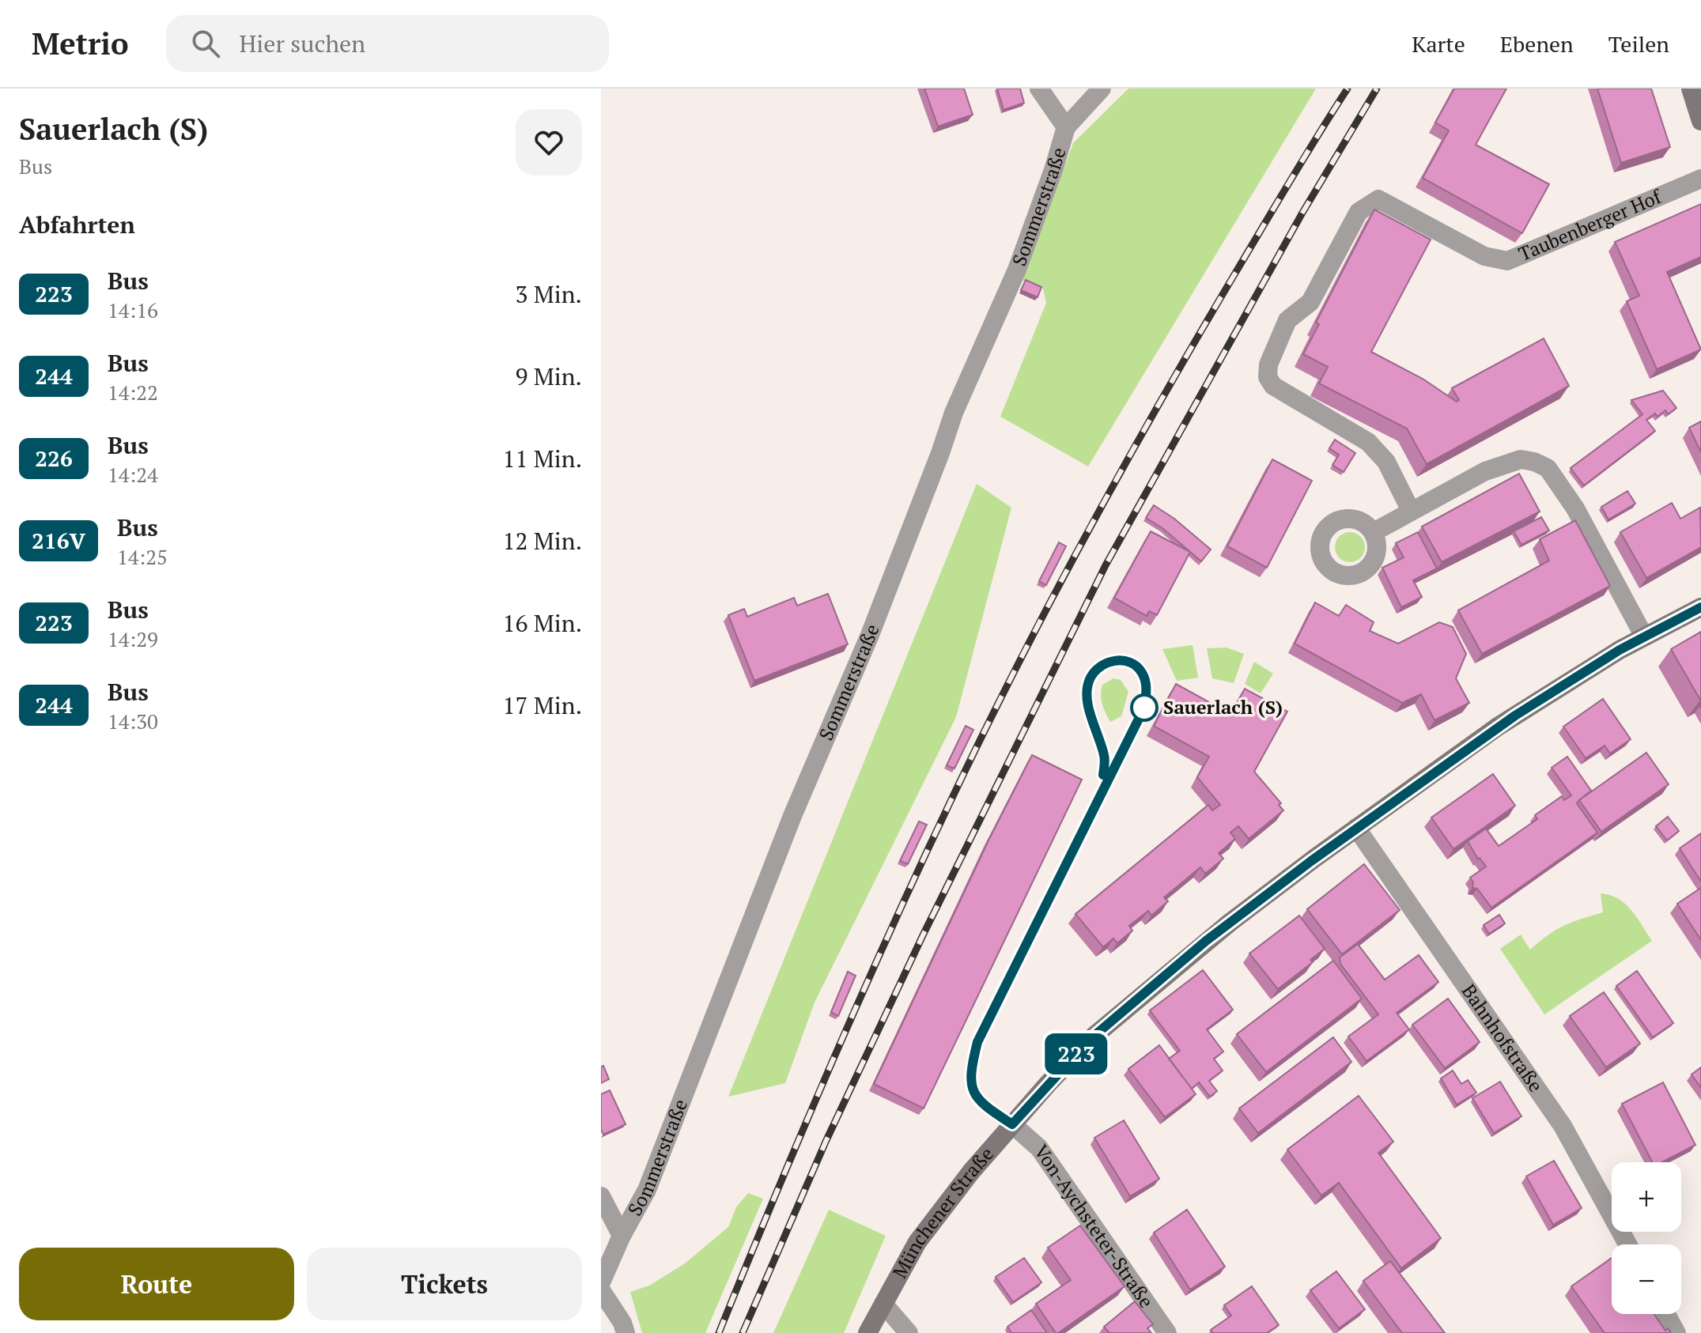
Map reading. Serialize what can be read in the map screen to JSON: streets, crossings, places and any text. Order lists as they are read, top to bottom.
{
  "streets": {
    "main road": ["Münchener Straße"],
    "street": [
      "Sommerstraße",
      "Taubenberger Hof",
      "Bahnhofstraße",
      "Von-Aychsteter-Straße"
    ]
  },
  "crossings": [
    ["Bahnhofstraße", "Münchener Straße"],
    ["Münchener Straße", "Von-Aychsteter-Straße"]
  ],
  "places": ["Sauerlach (S)"],
  "lines": ["bus line 223"],
  "page": {
    "header": "Metrio",
    "search": "Hier suchen",
    "nav": ["Karte", "Ebenen", "Teilen"],
    "heading": [
      ["Sauerlach (S)", "Bus"],
      "Abfahrten"
    ],
    "on_map": "223",
    "list": [
      {
        "mark": "223",
        "name": "Bus",
        "note": "14:16",
        "value": "3 Min."
      },
      {
        "mark": "244",
        "name": "Bus",
        "note": "14:22",
        "value": "9 Min."
      },
      {
        "mark": "226",
        "name": "Bus",
        "note": "14:24",
        "value": "11 Min."
      },
      {
        "mark": "216V",
        "name": "Bus",
        "note": "14:25",
        "value": "12 Min."
      },
      {
        "mark": "223",
        "name": "Bus",
        "note": "14:29",
        "value": "16 Min."
      },
      {
        "mark": "244",
        "name": "Bus",
        "note": "14:30",
        "value": "17 Min."
      }
    ],
    "map_buttons": ["+", "−"],
    "buttons": ["Route", "Tickets"]
  }
}
